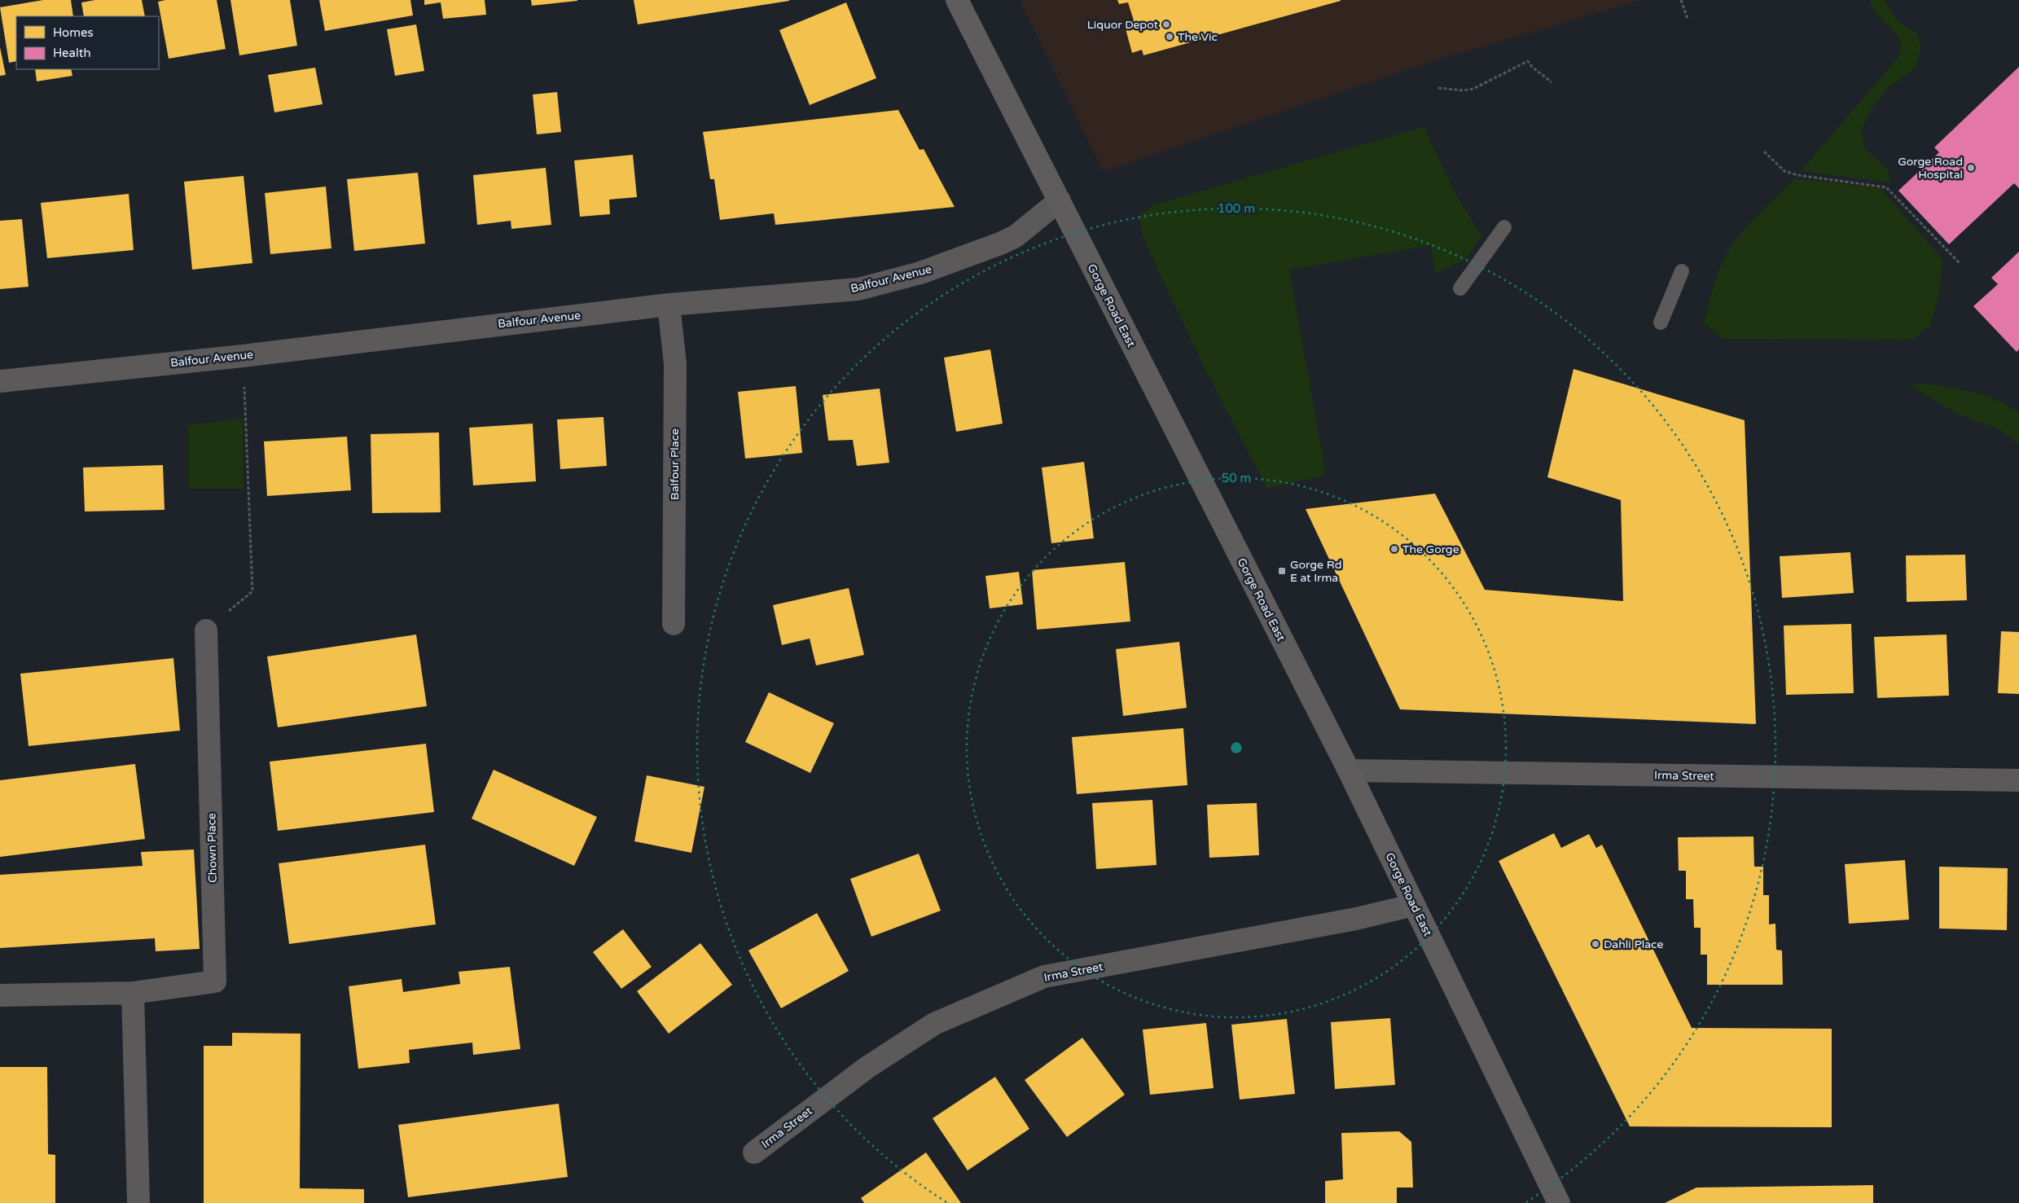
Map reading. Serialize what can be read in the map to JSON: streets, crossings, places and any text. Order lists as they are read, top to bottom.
{
  "streets": {
    "main road": ["Gorge Road East"],
    "street": [
      "Balfour Avenue",
      "Balfour Place",
      "Irma Street",
      "Chown Place"
    ]
  },
  "crossings": [
    ["Balfour Avenue", "Gorge Road East"],
    ["Balfour Avenue", "Balfour Place"],
    ["Gorge Road East", "Irma Street"]
  ],
  "places": {
    "other": [
      "Liquor Depot",
      "The Vic",
      "Gorge Road Hospital",
      "The Gorge",
      "Dahli Place"
    ],
    "transit": ["Gorge Rd E at Irma"]
  },
  "legend": ["Homes", "Health"],
  "rings": ["100 m", "50 m"]
}
